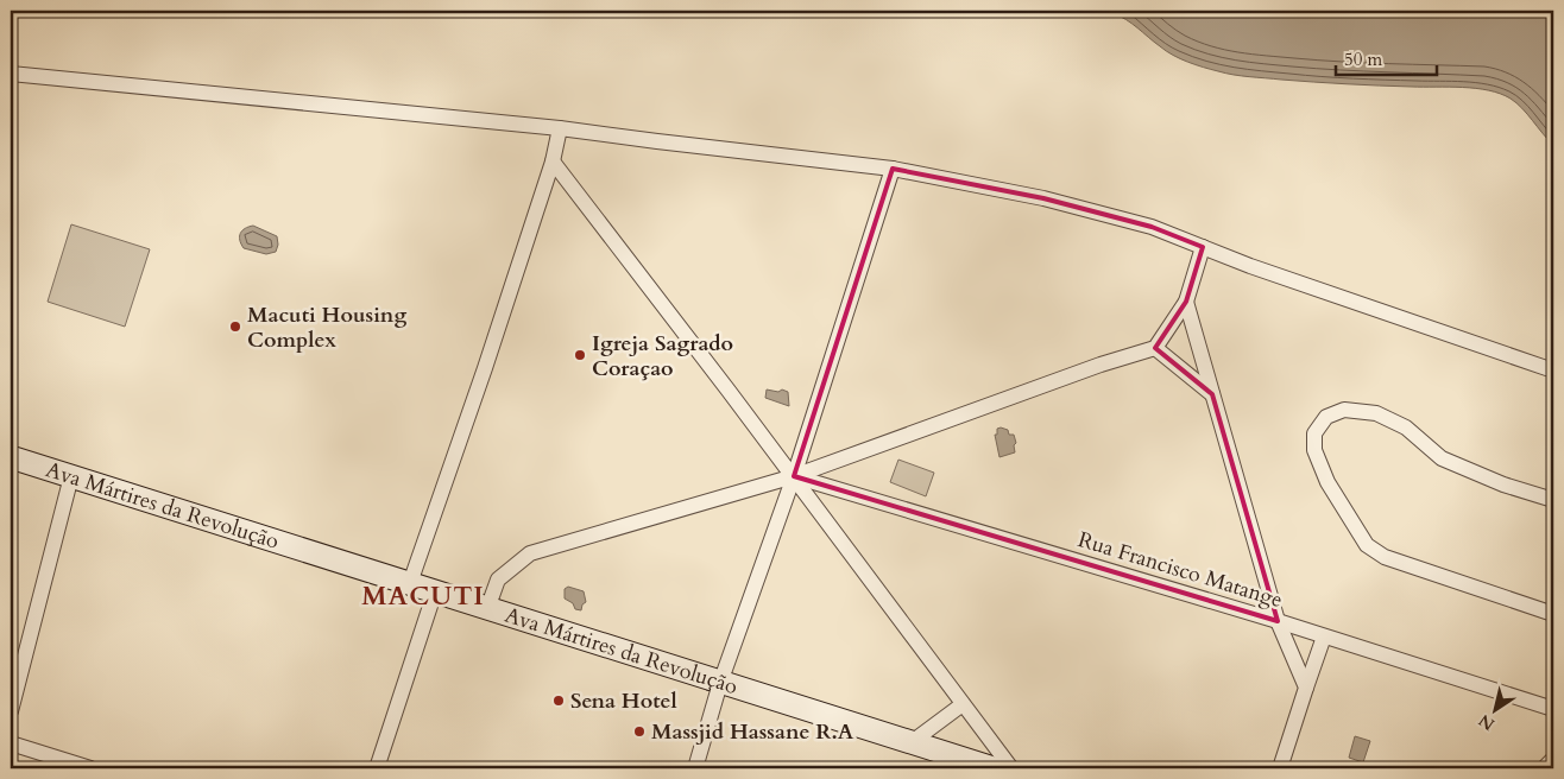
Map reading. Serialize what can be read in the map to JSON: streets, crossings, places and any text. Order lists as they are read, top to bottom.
{
  "streets": {
    "street": ["Ava Mártires da Revolução", "Rua Francisco Matange"]
  },
  "districts": ["MACUTI"],
  "places": [
    "Macuti Housing Complex",
    "Igreja Sagrado Coraçao",
    "Sena Hotel",
    "Massjid Hassane R.A"
  ],
  "scale_bar": "50 m",
  "north": "bottom left"
}
